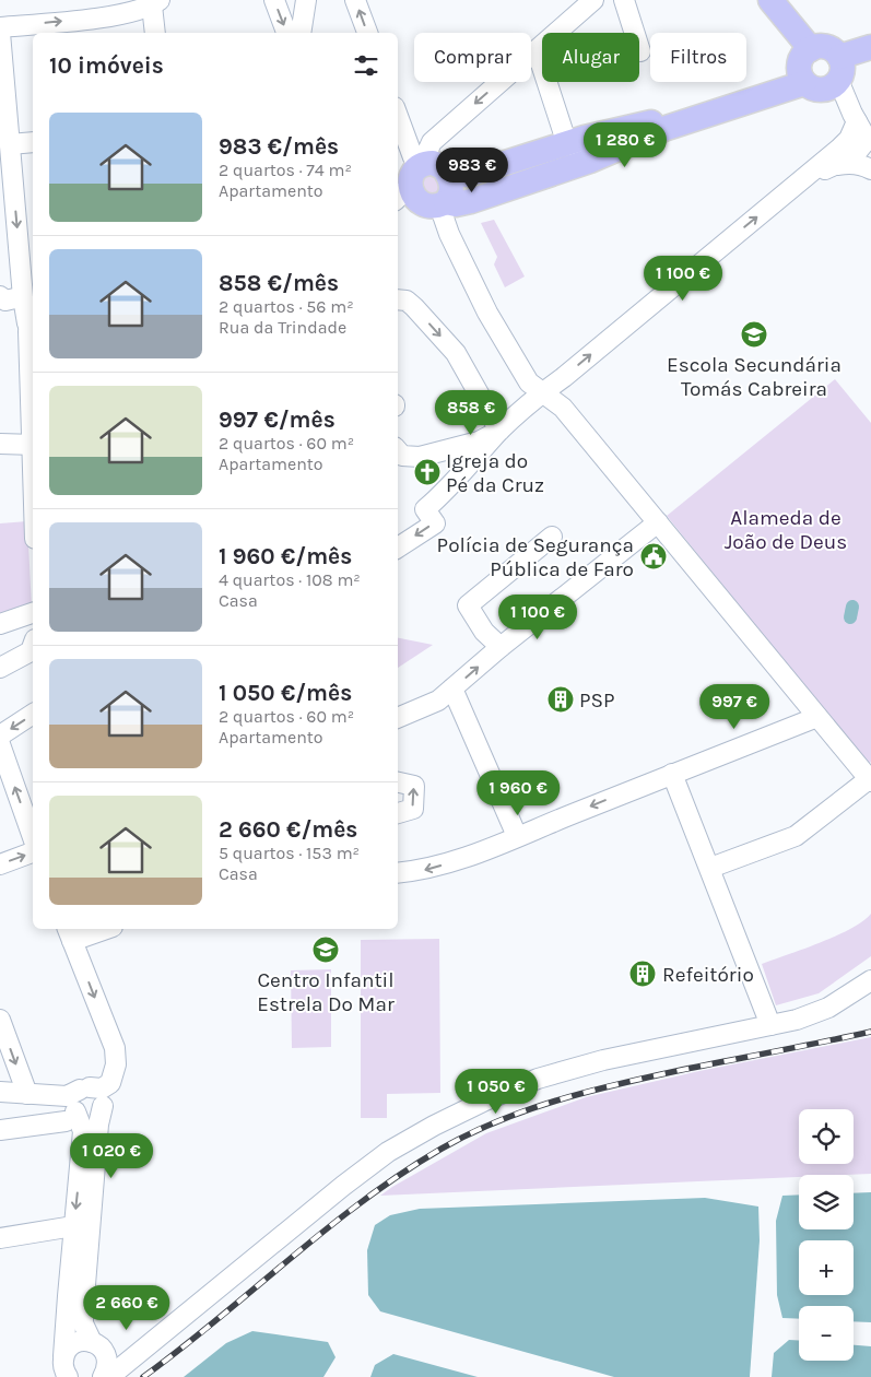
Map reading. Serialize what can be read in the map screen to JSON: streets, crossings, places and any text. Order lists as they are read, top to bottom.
{
  "parks": ["Alameda de João de Deus"],
  "places": {
    "school or university": ["Escola Secundária Tomás Cabreira", "Centro Infantil Estrela Do Mar"],
    "church": ["Igreja do Pé da Cruz"],
    "public building": ["Polícia de Segurança Pública de Faro"],
    "building": ["PSP", "Refeitório"]
  },
  "page": {
    "chip": ["Comprar", "Alugar", "Filtros"],
    "heading": "10 imóveis",
    "list": [
      {
        "name": "983 €/mês",
        "note": "2 quartos · 74 m² · Apartamento"
      },
      {
        "name": "858 €/mês",
        "note": "2 quartos · 56 m² · Rua da Trindade"
      },
      {
        "name": "997 €/mês",
        "note": "2 quartos · 60 m² · Apartamento"
      },
      {
        "name": "1 960 €/mês",
        "note": "4 quartos · 108 m² · Casa"
      },
      {
        "name": "1 050 €/mês",
        "note": "2 quartos · 60 m² · Apartamento"
      },
      {
        "name": "2 660 €/mês",
        "note": "5 quartos · 153 m² · Casa"
      }
    ],
    "price": [
      "1 280 €",
      "983 €",
      "1 100 €",
      "858 €",
      "1 100 €",
      "997 €",
      "1 960 €",
      "1 050 €",
      "1 020 €",
      "2 660 €"
    ],
    "map_buttons": ["+", "−"]
  }
}
